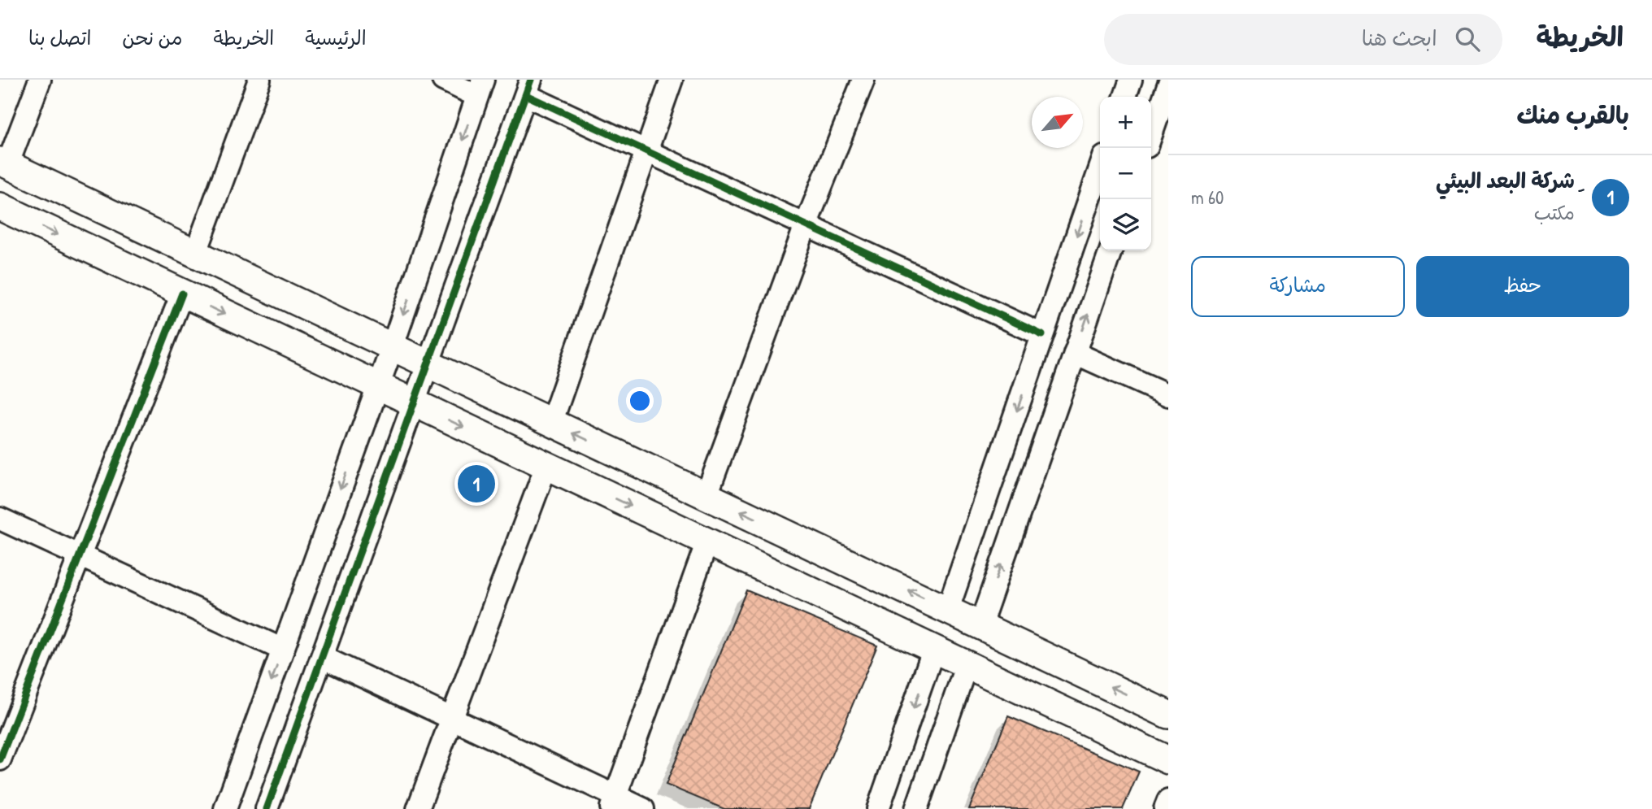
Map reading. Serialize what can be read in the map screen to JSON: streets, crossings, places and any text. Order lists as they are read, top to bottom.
{
  "north": "top right",
  "page": {
    "header": "الخريطة",
    "search": "ابحث هنا",
    "nav": [
      "الرئيسية",
      "الخريطة",
      "من نحن",
      "اتصل بنا"
    ],
    "heading": "بالقرب منك",
    "map_buttons": ["+", "−"],
    "list": [
      {
        "mark": "1",
        "name": "ِشركة البعد البيئي",
        "note": "مكتب",
        "value": "60 m"
      }
    ],
    "buttons": ["حفظ", "مشاركة"],
    "pins": "1"
  }
}
